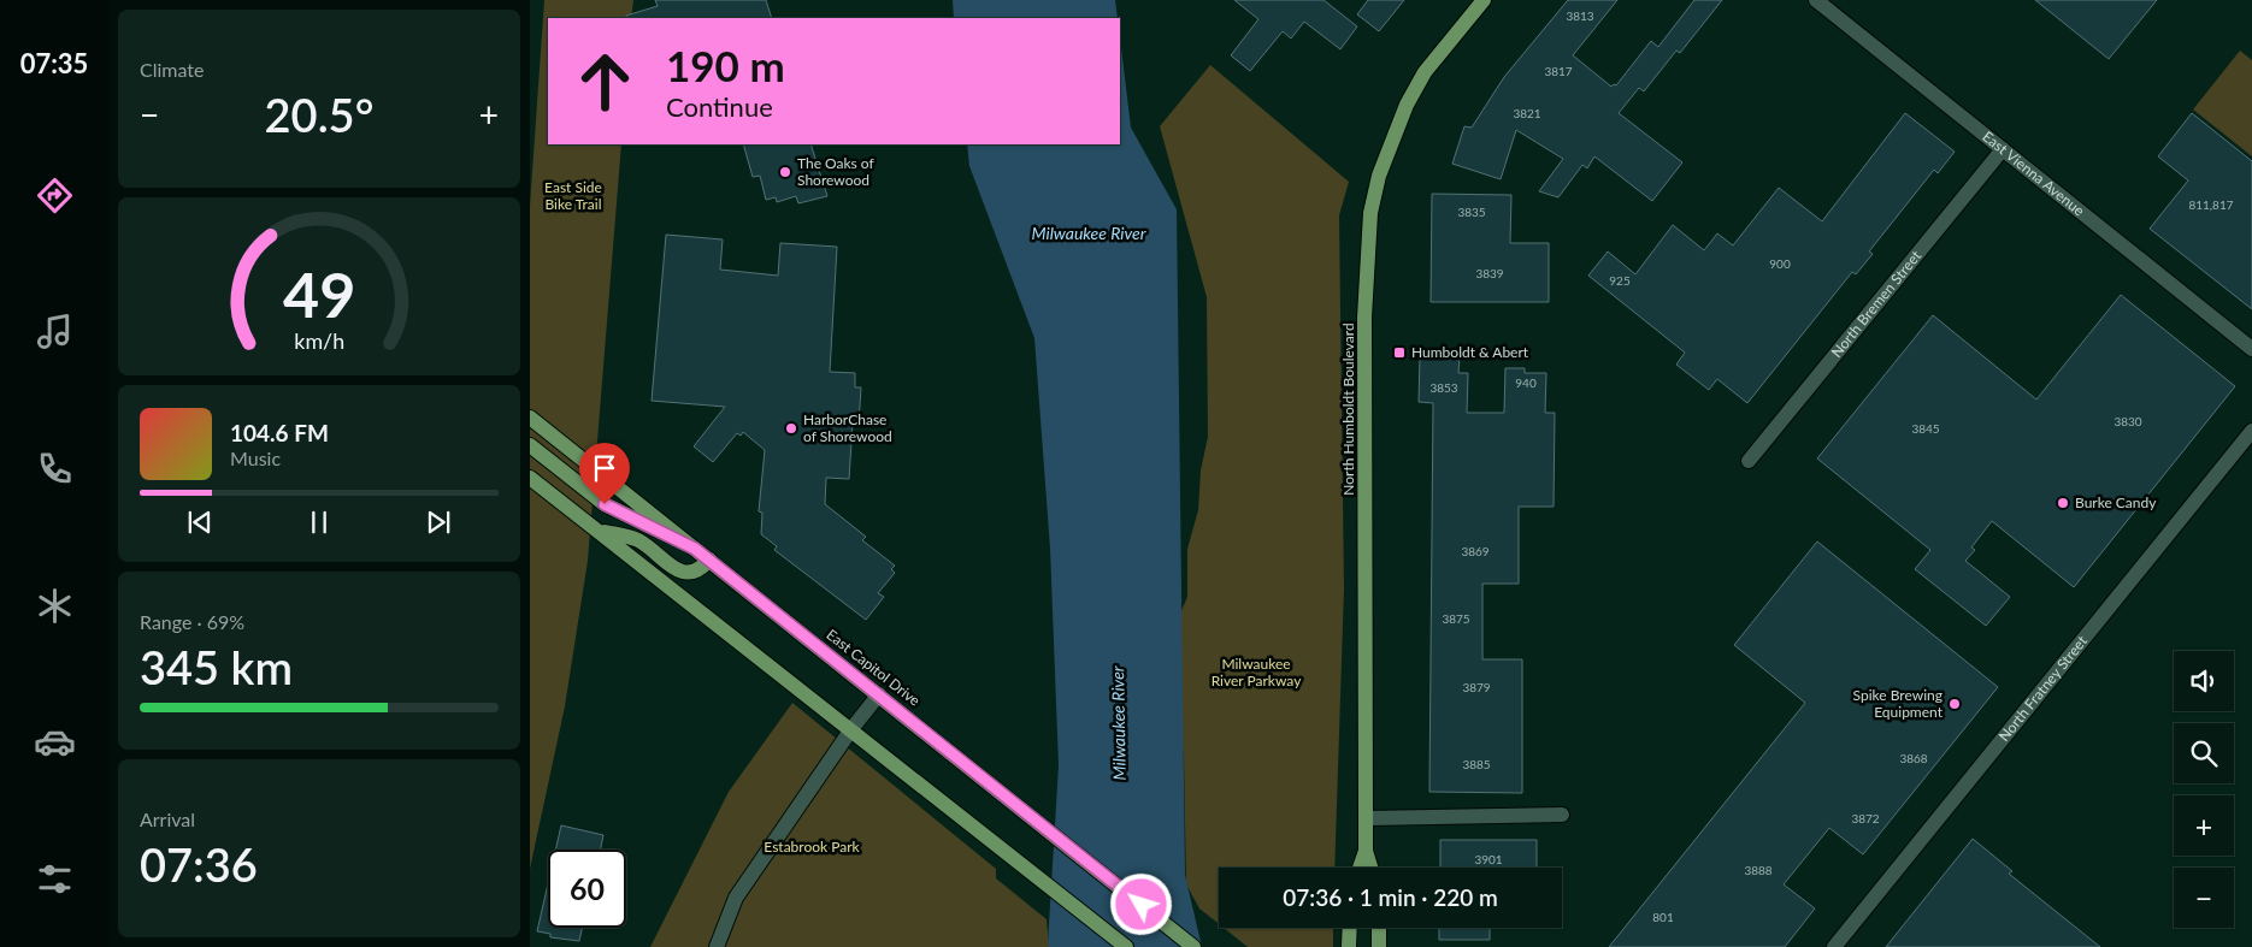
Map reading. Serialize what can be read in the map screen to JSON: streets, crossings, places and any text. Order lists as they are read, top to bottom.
{
  "streets": {
    "main road": ["North Humboldt Boulevard", "East Capitol Drive"],
    "street": ["East Vienna Avenue", "North Bremen Street", "North Fratney Street"]
  },
  "crossings": [
    ["East Vienna Avenue", "North Bremen Street"]
  ],
  "water": ["Milwaukee River"],
  "parks": ["East Side Bike Trail", "Milwaukee River Parkway", "Estabrook Park"],
  "places": {
    "other": [
      "The Oaks of Shorewood",
      "HarborChase of Shorewood",
      "Burke Candy",
      "Spike Brewing Equipment"
    ],
    "transit": ["Humboldt & Abert"]
  },
  "house_numbers": [
    "3813",
    "3817",
    "3821",
    "811,817",
    "3835",
    "900",
    "3839",
    "925",
    "940",
    "3853",
    "3830",
    "3845",
    "3869",
    "3875",
    "3879",
    "3868",
    "3885",
    "3872",
    "3901",
    "3888",
    "801"
  ],
  "page": {
    "tabs": "07:35",
    "tile": [
      "Climate",
      ["Range · 69%", "345 km"],
      ["Arrival", "07:36"]
    ],
    "turn": ["190 m", "Continue"],
    "heat": ["−", "20.5°", "+"],
    "song": ["104.6 FM", "Music"],
    "map_buttons": ["+", "−"],
    "limit": "60",
    "trip": "07:36 · 1 min · 220 m",
    "gauge": ["49", "km/h"]
  }
}
